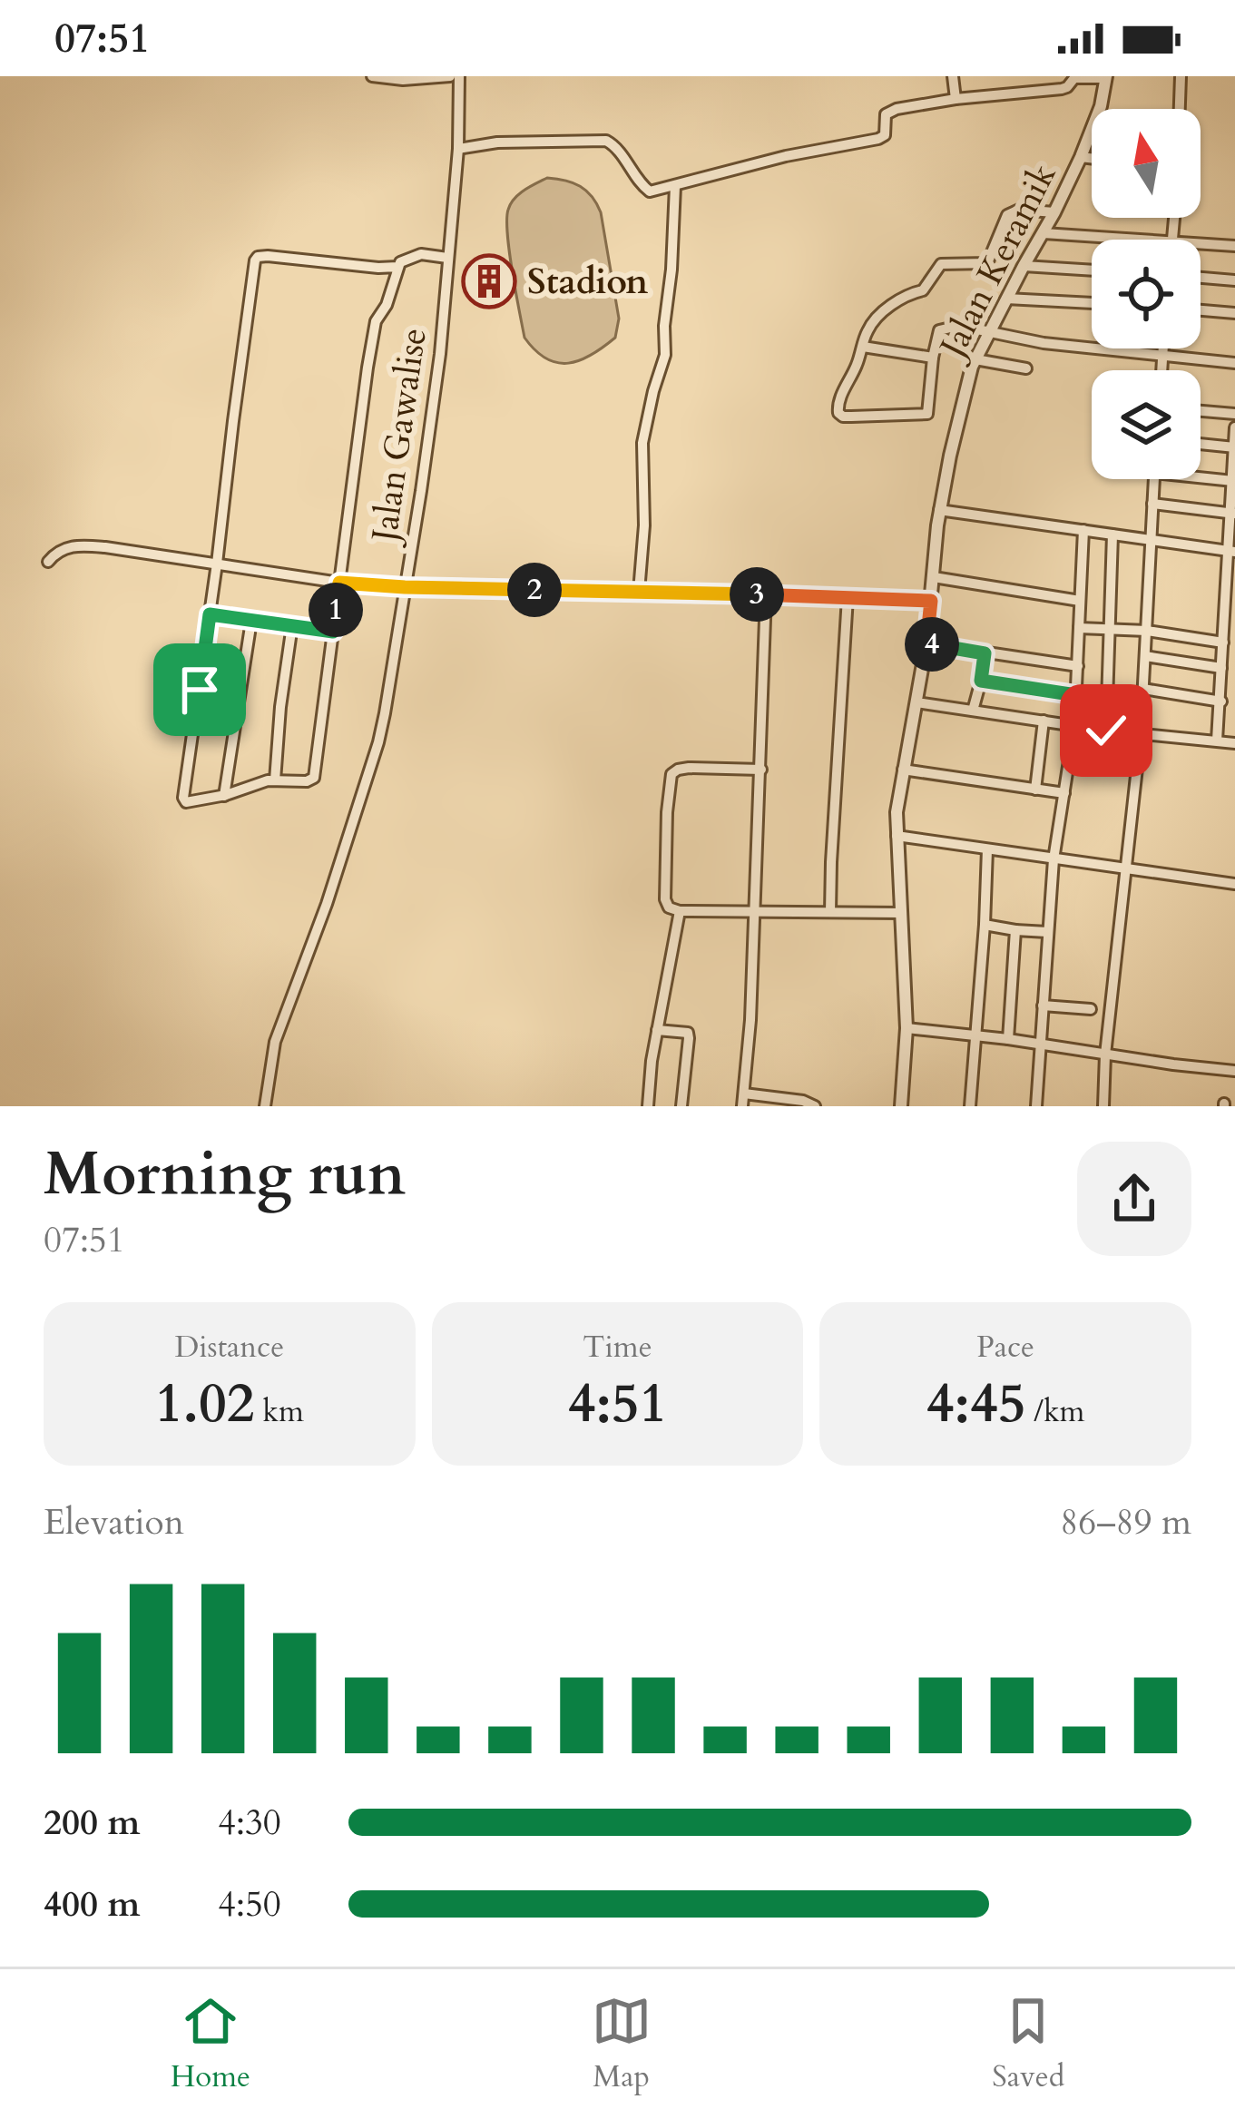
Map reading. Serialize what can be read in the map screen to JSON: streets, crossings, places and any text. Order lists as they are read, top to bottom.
{
  "streets": {
    "street": ["Jalan Keramik", "Jalan Gawalise"]
  },
  "places": {
    "building": ["Stadion"]
  },
  "north": "top",
  "page": {
    "status": "07:51",
    "pins": [
      "2",
      "3",
      "1",
      "4"
    ],
    "heading": ["Morning run", "07:51"],
    "stats": [
      ["Distance", "1.02 km"],
      ["Time", "4:51"],
      ["Pace", "4:45 /km"]
    ],
    "chart": ["Elevation", "86–89 m"],
    "list": [
      {
        "name": "200 m",
        "note": "4:30"
      },
      {
        "name": "400 m",
        "note": "4:50"
      }
    ],
    "tabs": ["Home", "Map", "Saved"]
  }
}
